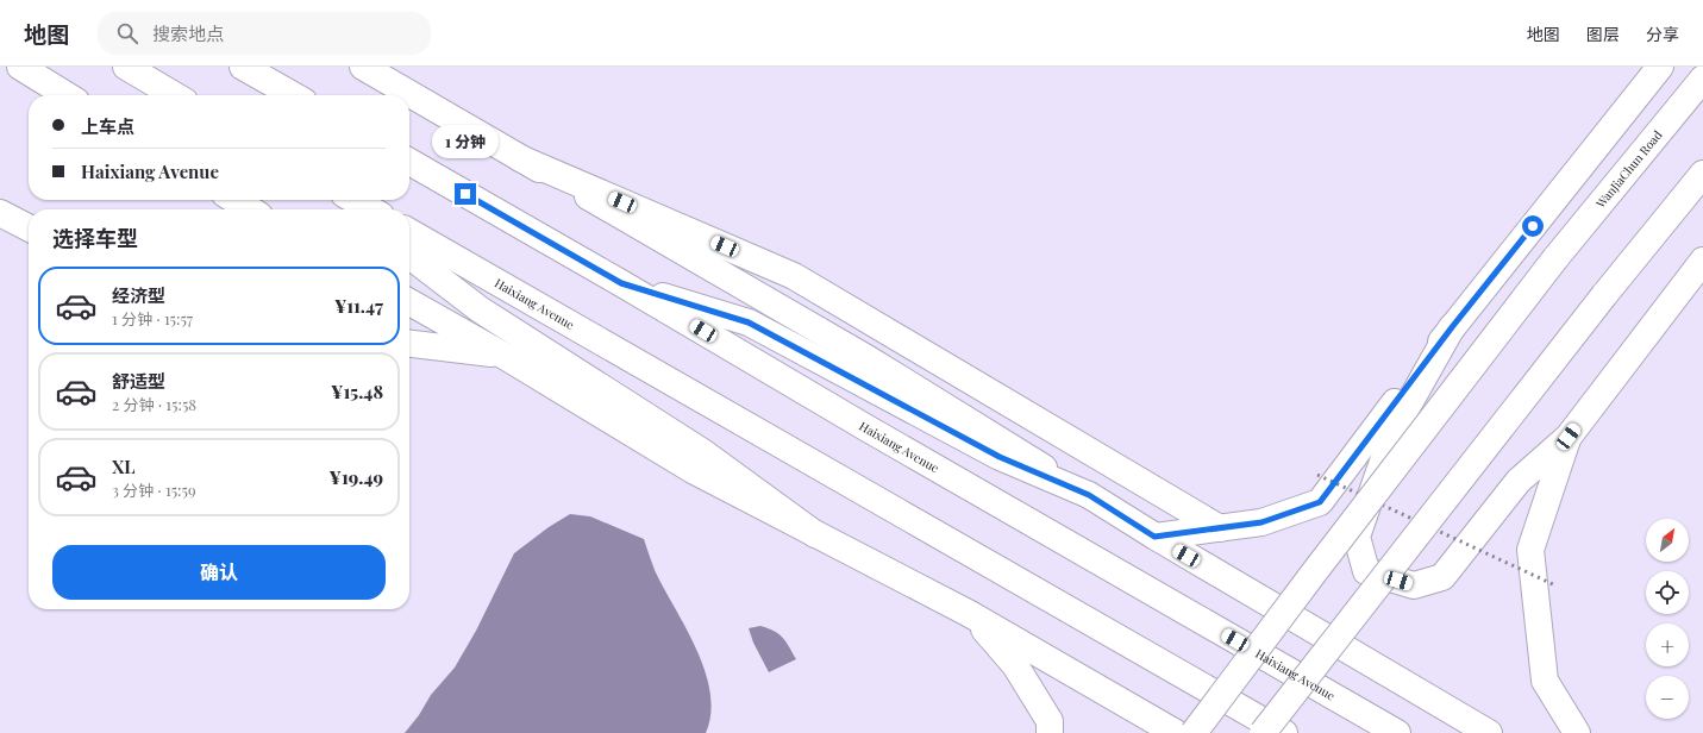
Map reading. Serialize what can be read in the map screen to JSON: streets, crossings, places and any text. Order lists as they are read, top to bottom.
{
  "streets": {
    "main road": ["WanJiaChun Road", "Haixiang Avenue"]
  },
  "north": "top right",
  "page": {
    "header": "地图",
    "search": "搜索地点",
    "nav": ["地图", "图层", "分享"],
    "banner": ["上车点", "Haixiang Avenue"],
    "bubble": "1 分钟",
    "heading": "选择车型",
    "list": [
      {
        "name": "经济型",
        "note": "1 分钟 · 15:57",
        "value": "¥11.47"
      },
      {
        "name": "舒适型",
        "note": "2 分钟 · 15:58",
        "value": "¥15.48"
      },
      {
        "name": "XL",
        "note": "3 分钟 · 15:59",
        "value": "¥19.49"
      }
    ],
    "map_buttons": ["+", "−"],
    "buttons": "确认"
  }
}
